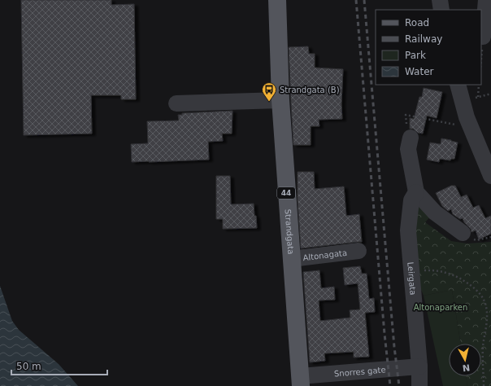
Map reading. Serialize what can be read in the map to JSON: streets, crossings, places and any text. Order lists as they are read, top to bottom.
{
  "streets": {
    "main road": ["44", "Strandgata"],
    "street": ["Altonagata", "Leirgata", "Snorres gate"]
  },
  "crossings": [
    ["Strandgata", "Altonagata"],
    ["Strandgata", "Snorres gate"],
    ["Leirgata", "Snorres gate"]
  ],
  "parks": ["Altonaparken"],
  "places": {
    "bus stop": ["Strandgata (B)"]
  },
  "legend": [
    "Road",
    "Railway",
    "Park",
    "Water"
  ],
  "scale_bar": "50 m",
  "north": "bottom"
}
